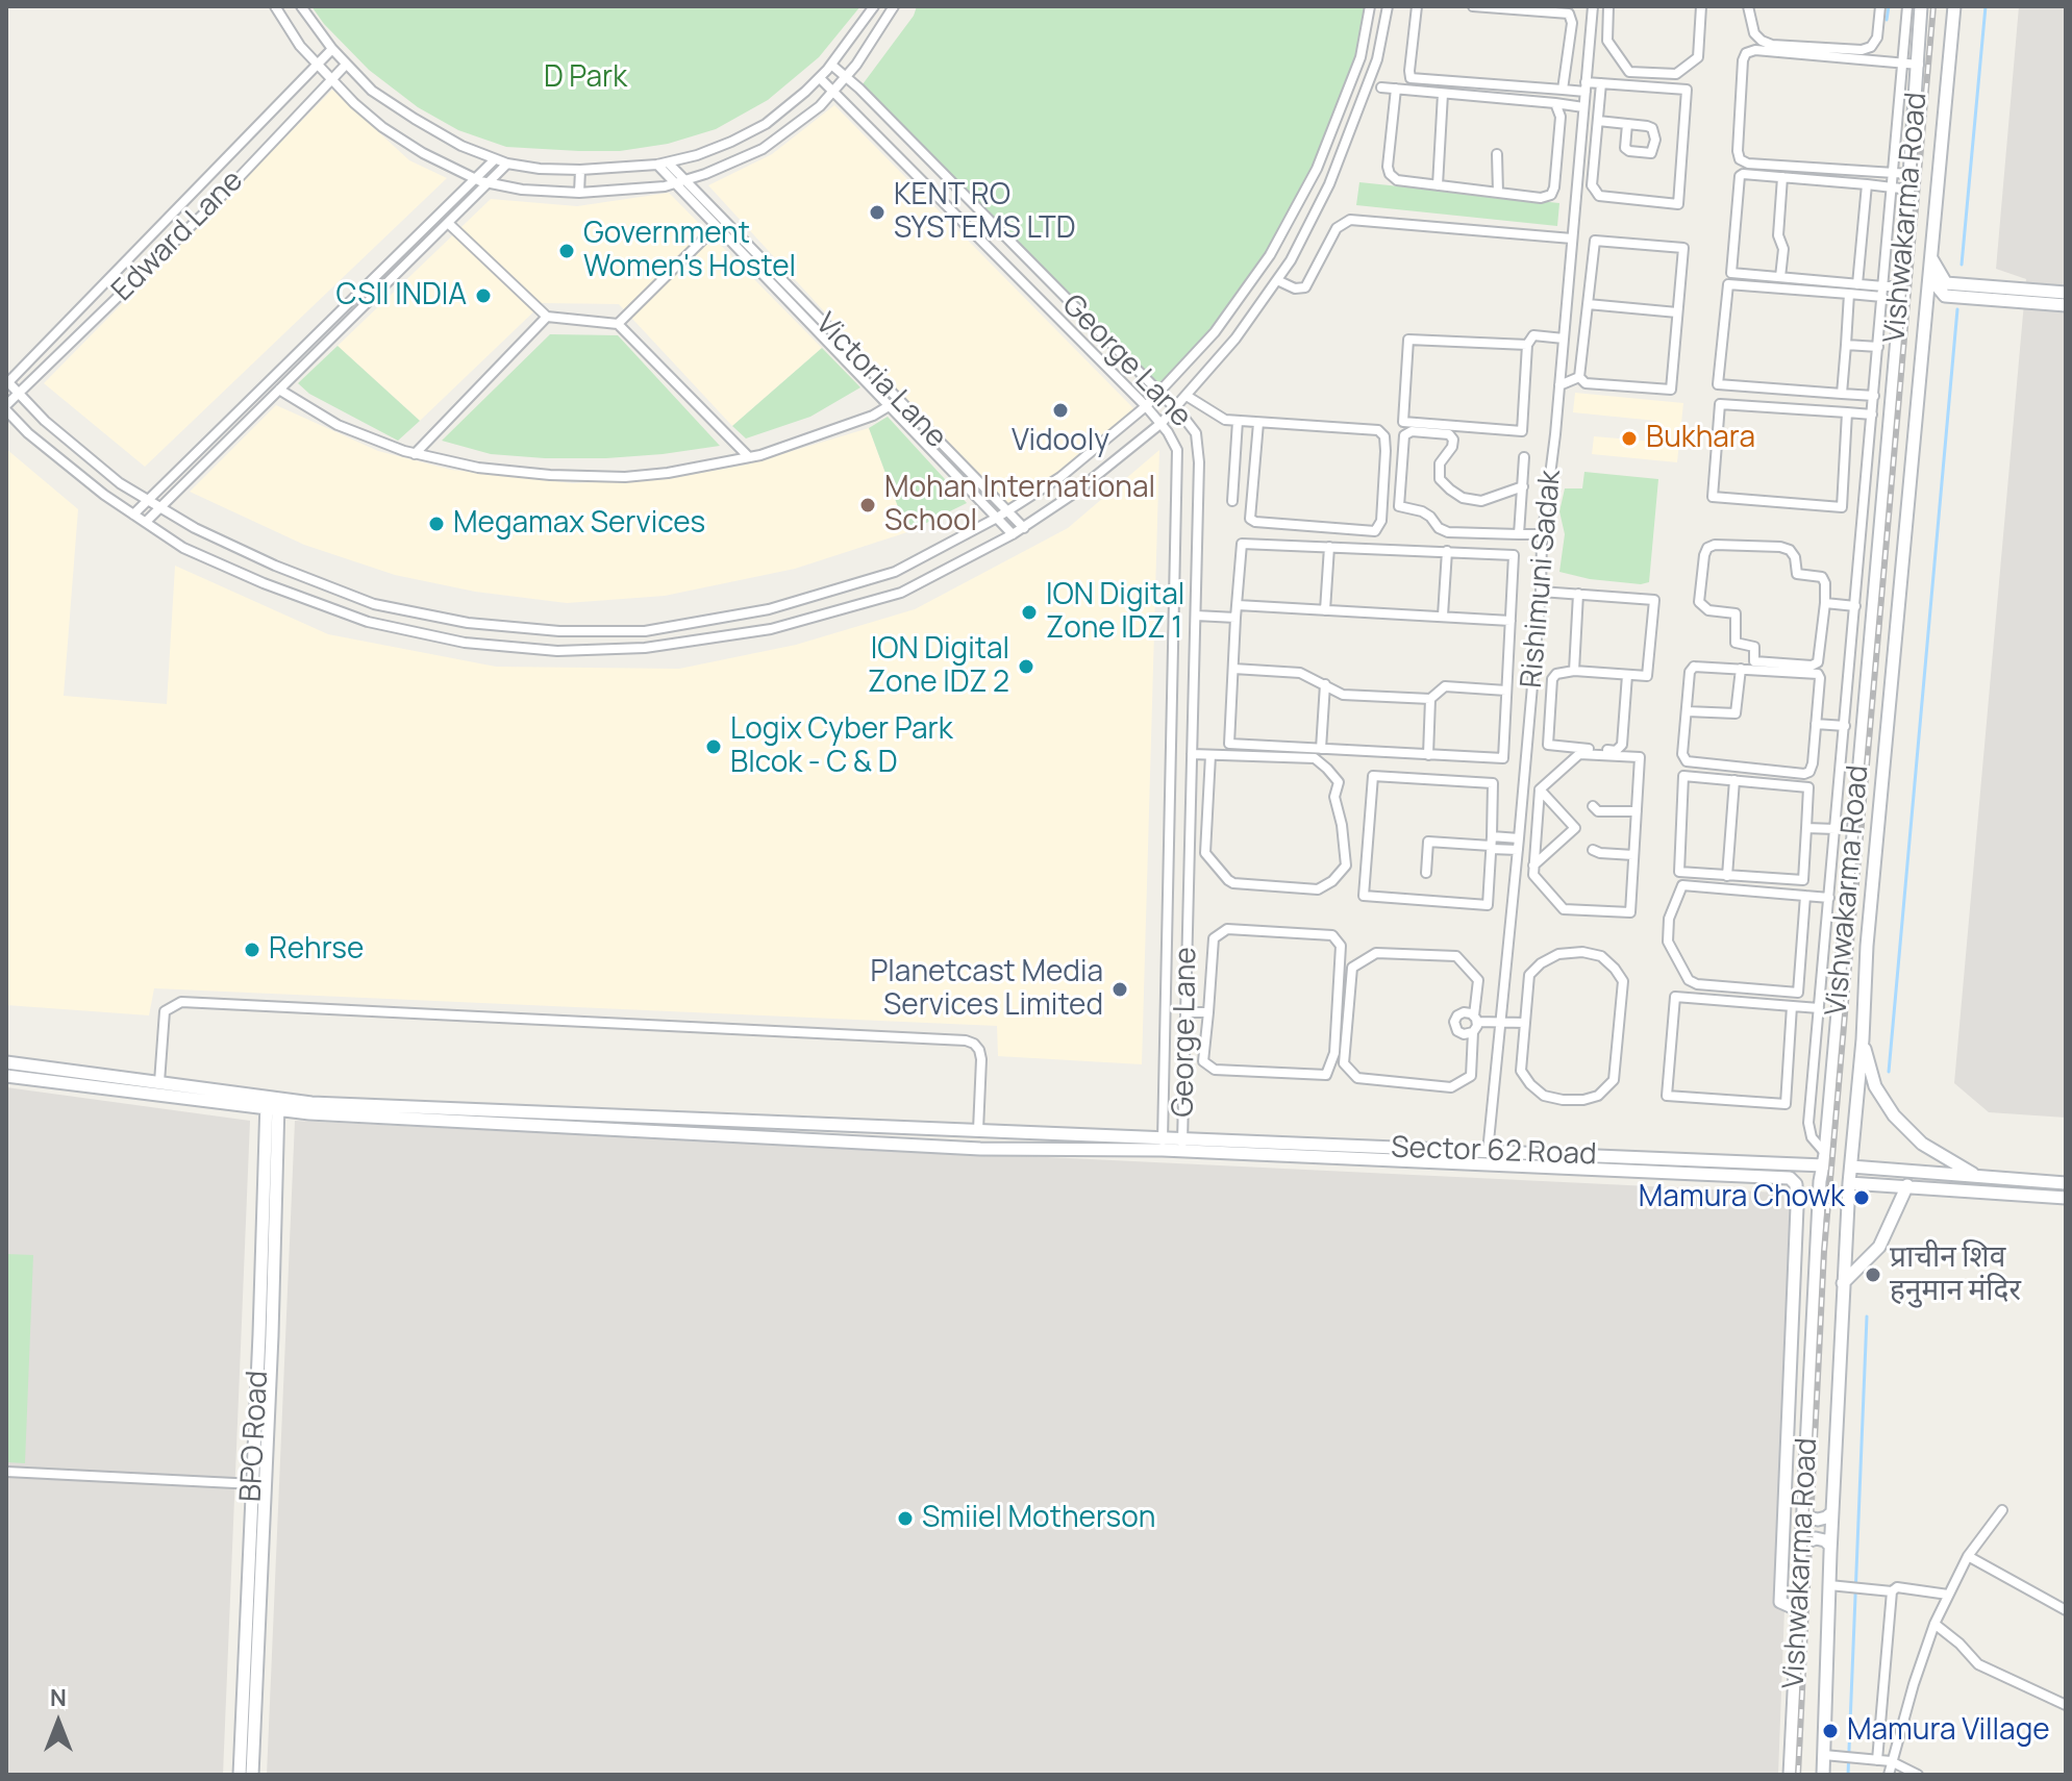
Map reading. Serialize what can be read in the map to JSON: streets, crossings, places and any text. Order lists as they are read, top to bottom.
{
  "streets": {
    "street": [
      "Vishwakarma Road",
      "Edward Lane",
      "George Lane",
      "Victoria Lane",
      "Rishimuni Sadak",
      "Sector 62 Road",
      "BPO Road"
    ]
  },
  "crossings": [
    ["Vishwakarma Road", "Sector 62 Road"],
    ["George Lane", "Sector 62 Road"],
    ["Rishimuni Sadak", "Sector 62 Road"]
  ],
  "parks": ["D Park"],
  "places": [
    "KENT RO SYSTEMS LTD",
    "Government Women's Hostel",
    "CSII INDIA",
    "Vidooly",
    "Bukhara",
    "Mohan International School",
    "Megamax Services",
    "ION Digital Zone IDZ 1",
    "ION Digital Zone IDZ 2",
    "Logix Cyber Park Blcok - C & D",
    "Rehrse",
    "Planetcast Media Services Limited",
    "Mamura Chowk",
    "प्राचीन शिव हनुमान मंदिर",
    "Smiiel Motherson",
    "Mamura Village"
  ],
  "north": "top"
}
